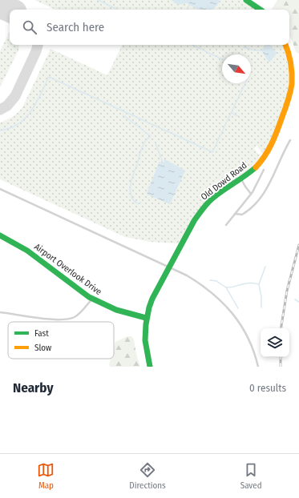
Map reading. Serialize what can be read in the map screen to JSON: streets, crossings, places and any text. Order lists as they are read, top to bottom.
{
  "streets": {
    "street": ["Old Dowd Road", "Airport Overlook Drive"]
  },
  "crossings": [
    ["Old Dowd Road", "Airport Overlook Drive"]
  ],
  "legend": ["Fast", "Slow"],
  "north": "bottom right",
  "page": {
    "search": "Search here",
    "heading": ["Nearby", "0 results"],
    "nav": ["Map", "Directions", "Saved"]
  }
}
